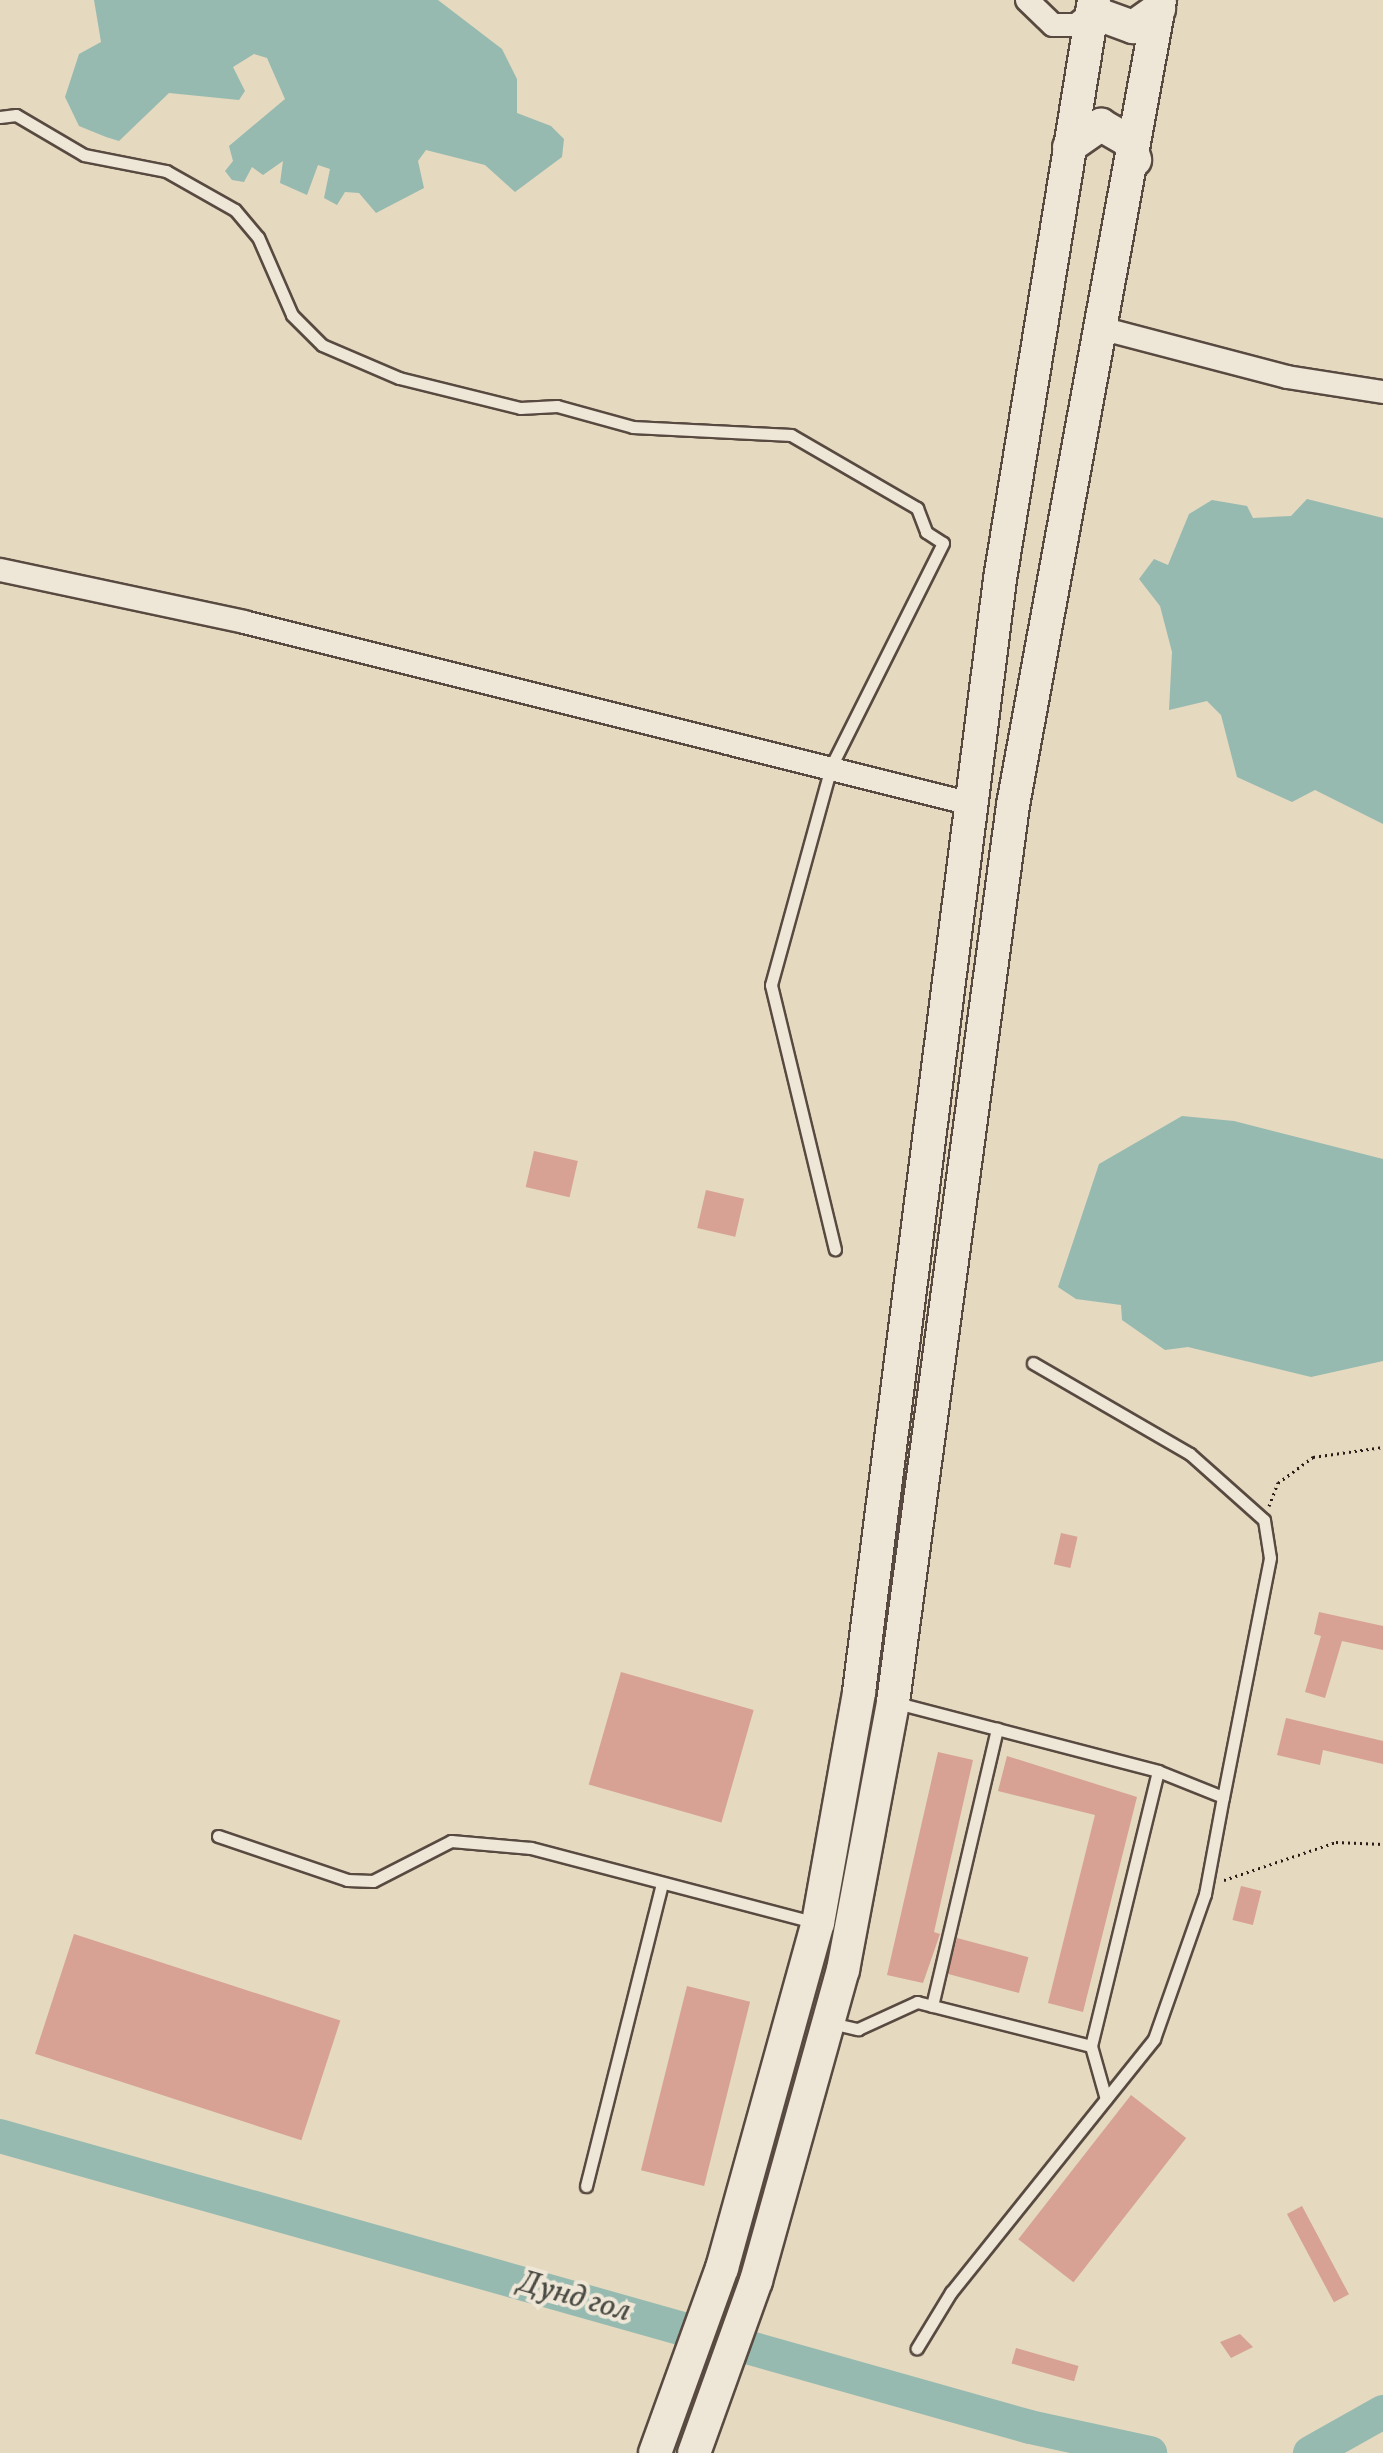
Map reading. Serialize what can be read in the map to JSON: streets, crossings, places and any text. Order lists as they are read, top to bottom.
{
  "water": ["Дунд гол"]
}
